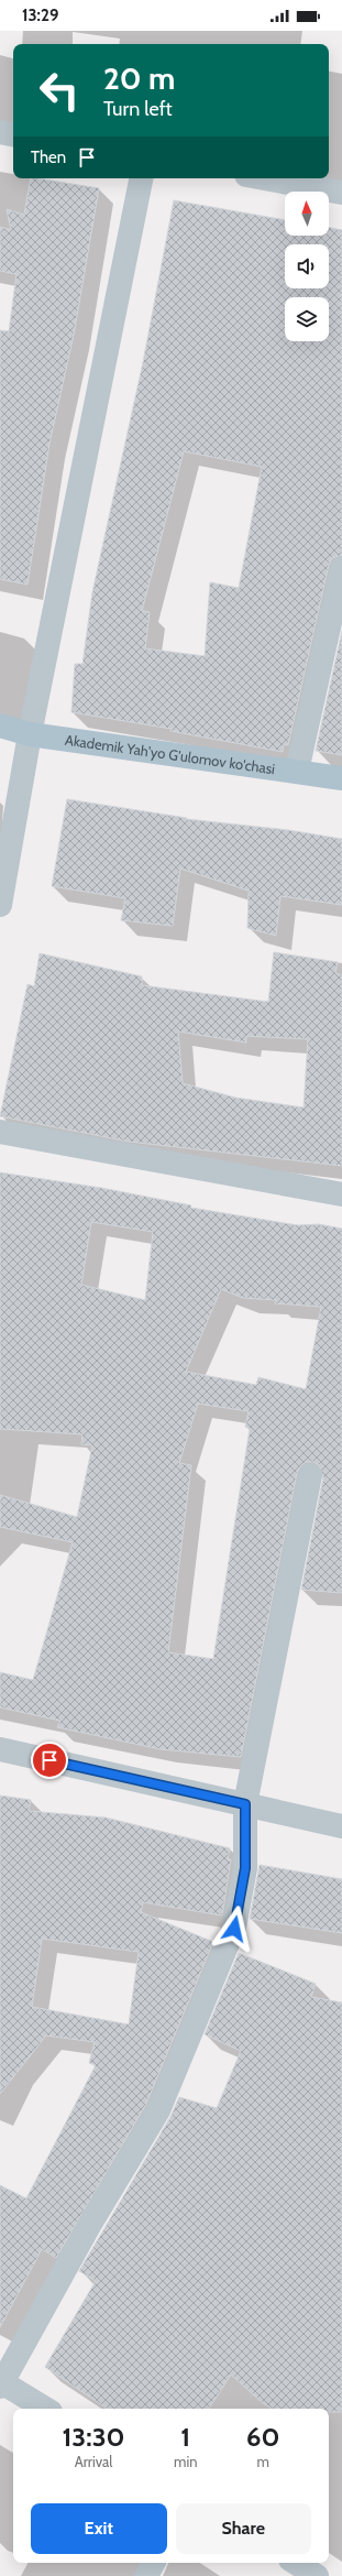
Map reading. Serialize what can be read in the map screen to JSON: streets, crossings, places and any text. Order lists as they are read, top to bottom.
{
  "streets": {
    "main road": ["Akademik Yah'yo G'ulomov ko'chasi"]
  },
  "north": "top",
  "page": {
    "status": "13:29",
    "turn": ["20 m", "Turn left"],
    "then": "Then",
    "eta": [
      "13:30",
      "Arrival",
      "1",
      "min",
      "60",
      "m"
    ],
    "buttons": ["Exit", "Share"]
  }
}
